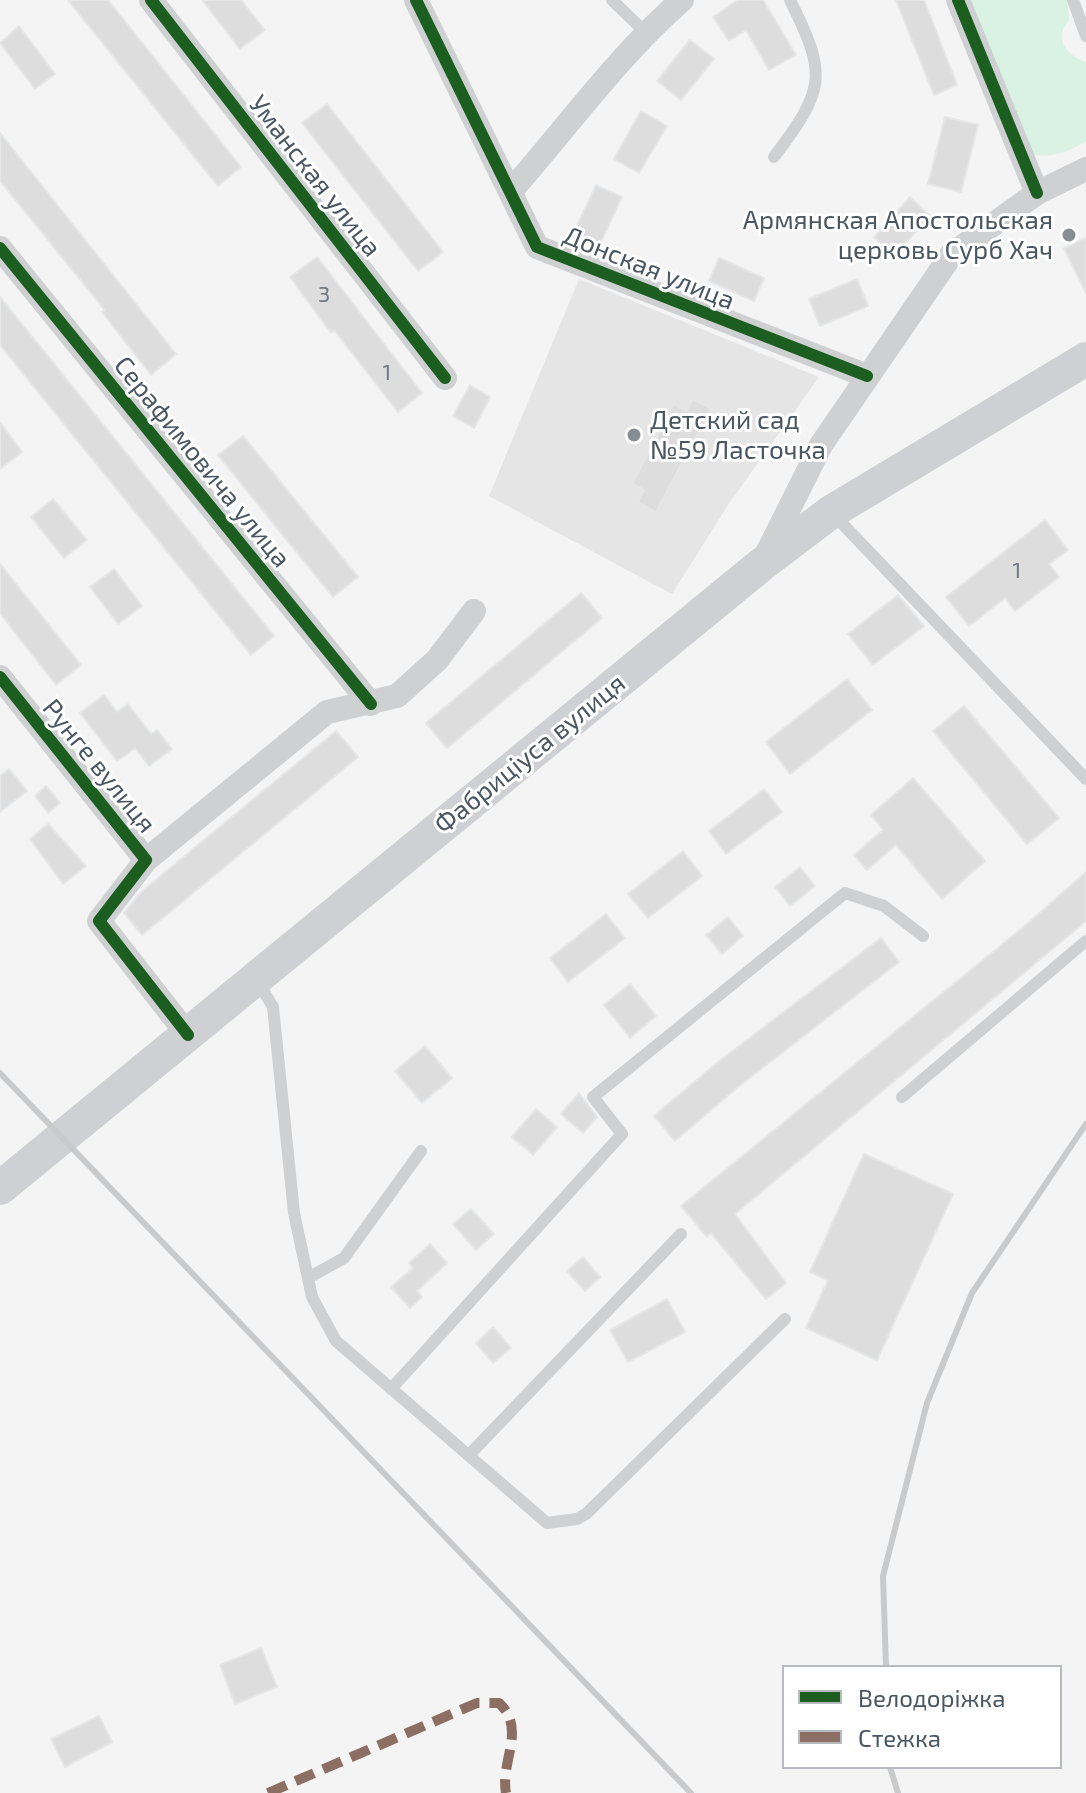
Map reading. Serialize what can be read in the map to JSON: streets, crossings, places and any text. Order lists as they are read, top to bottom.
{
  "streets": {
    "main road": ["Фабриціуса вулиця"],
    "street": [
      "Уманская улица",
      "Донская улица",
      "Серафимовича улица",
      "Рунге вулиця"
    ]
  },
  "crossings": [
    ["Фабриціуса вулиця", "Рунге вулиця"]
  ],
  "places": ["Армянская Апостольская церковь Сурб Хач", "Детский сад №59 Ласточка"],
  "house_numbers": ["3", "1", "1"],
  "legend": ["Велодоріжка", "Стежка"]
}
